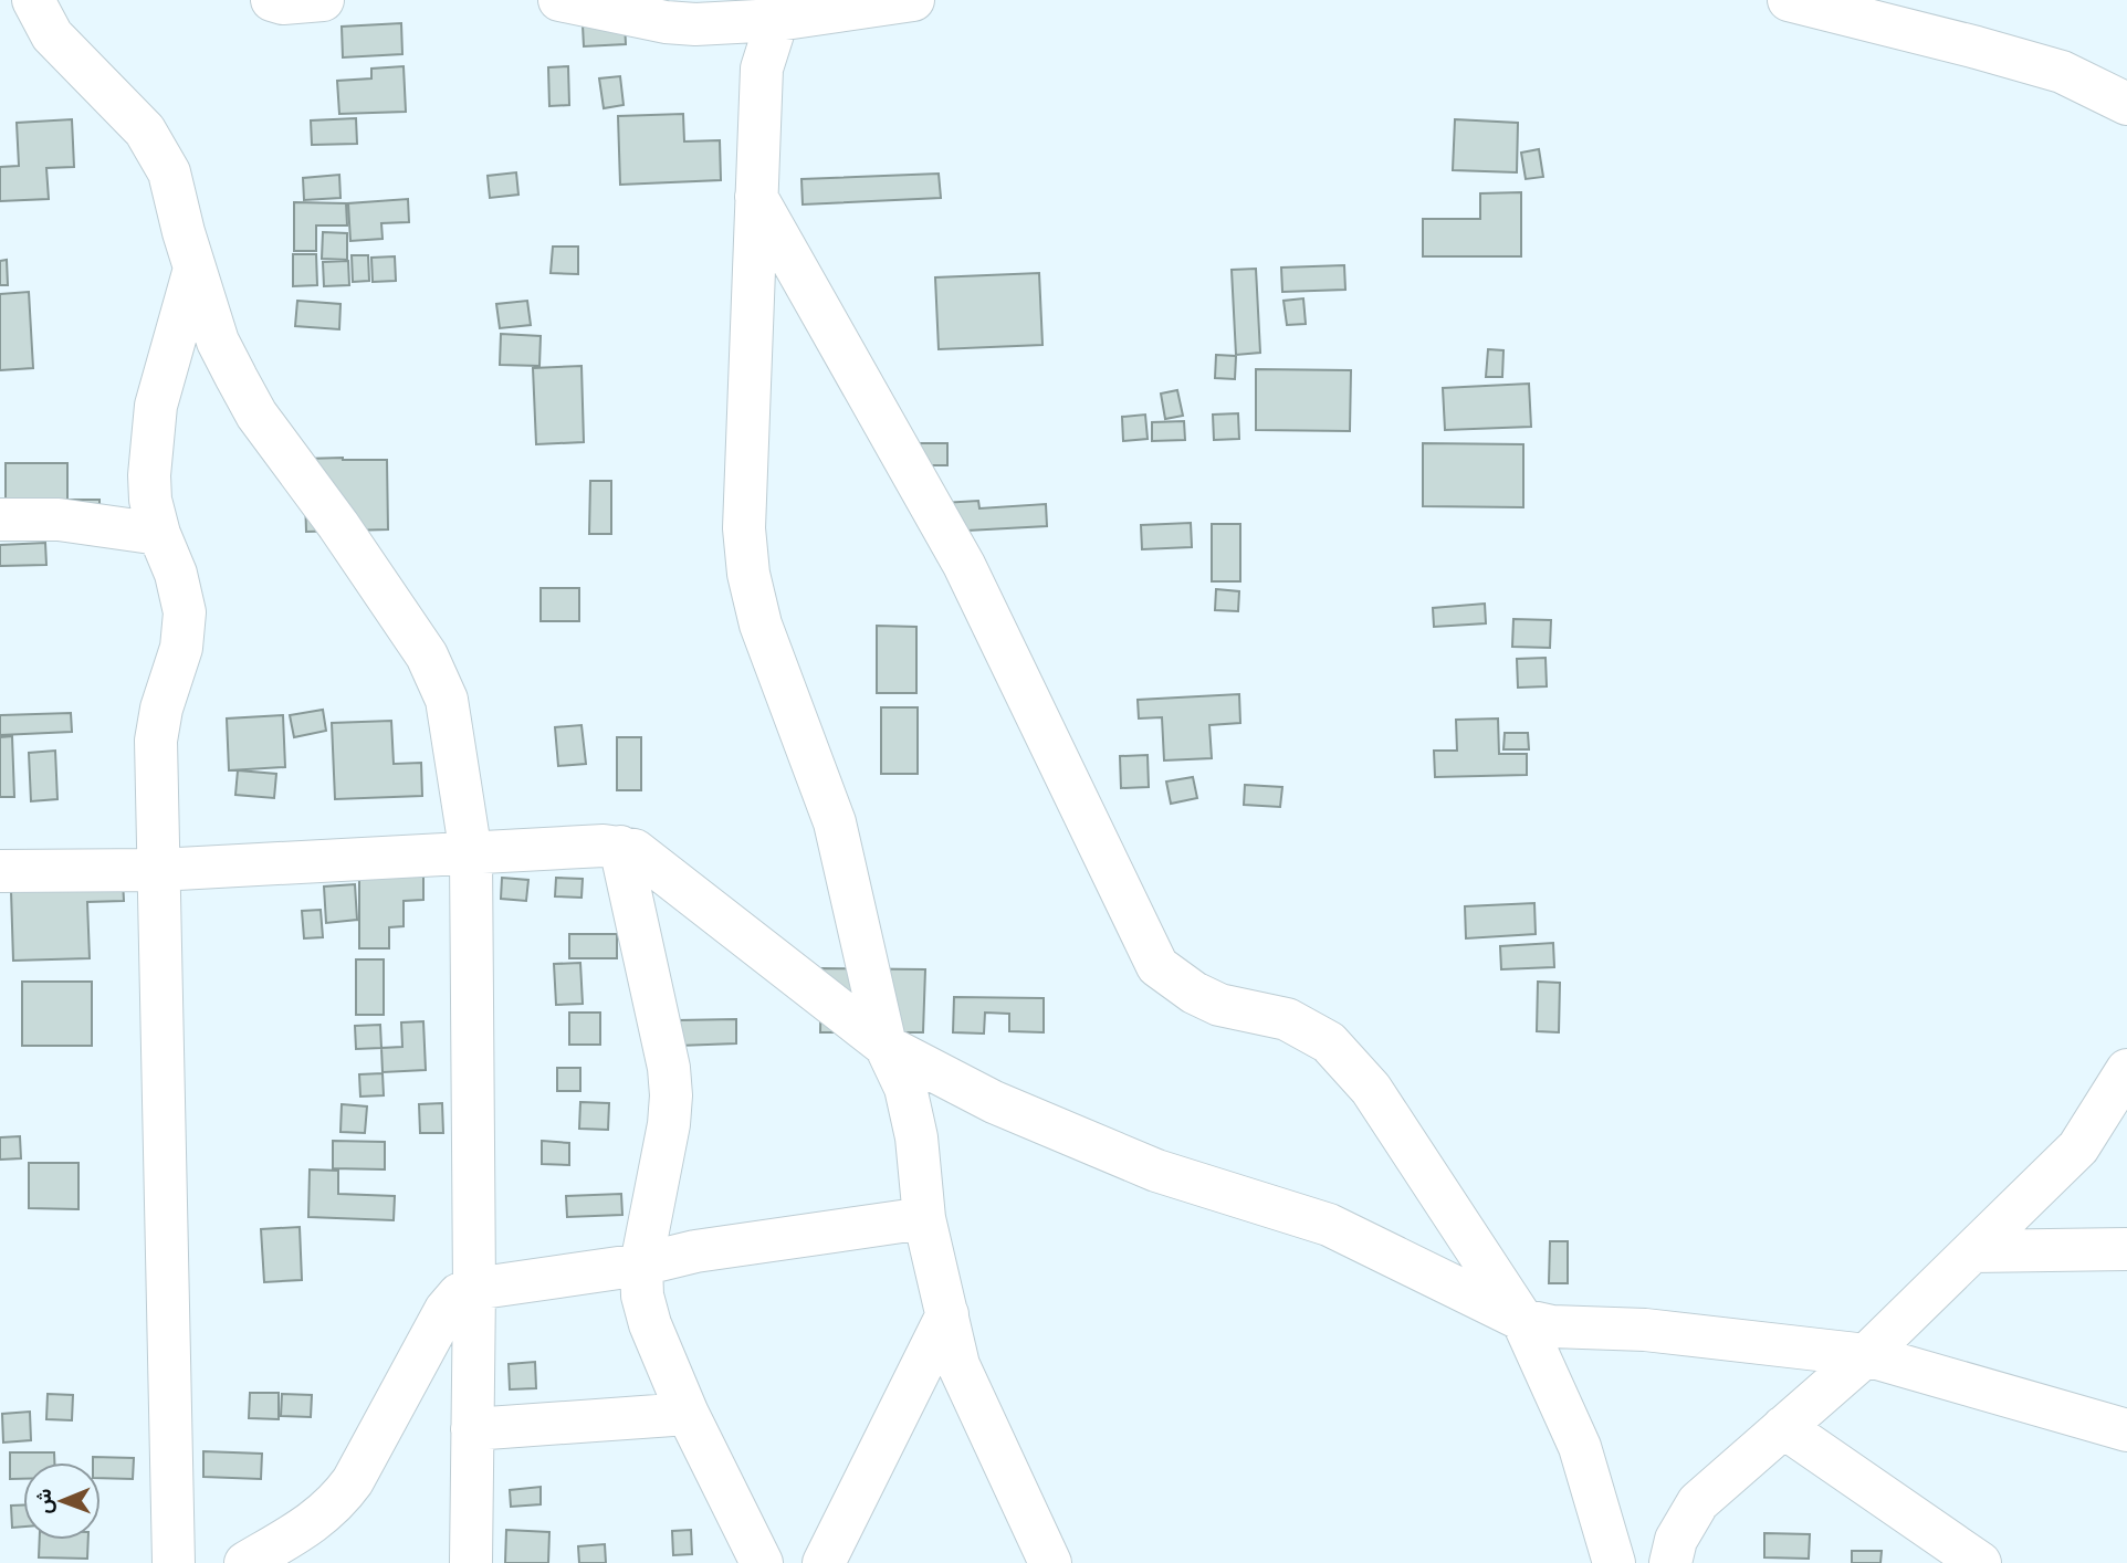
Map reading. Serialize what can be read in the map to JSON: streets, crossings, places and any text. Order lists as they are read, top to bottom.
{
  "north": "left"
}
